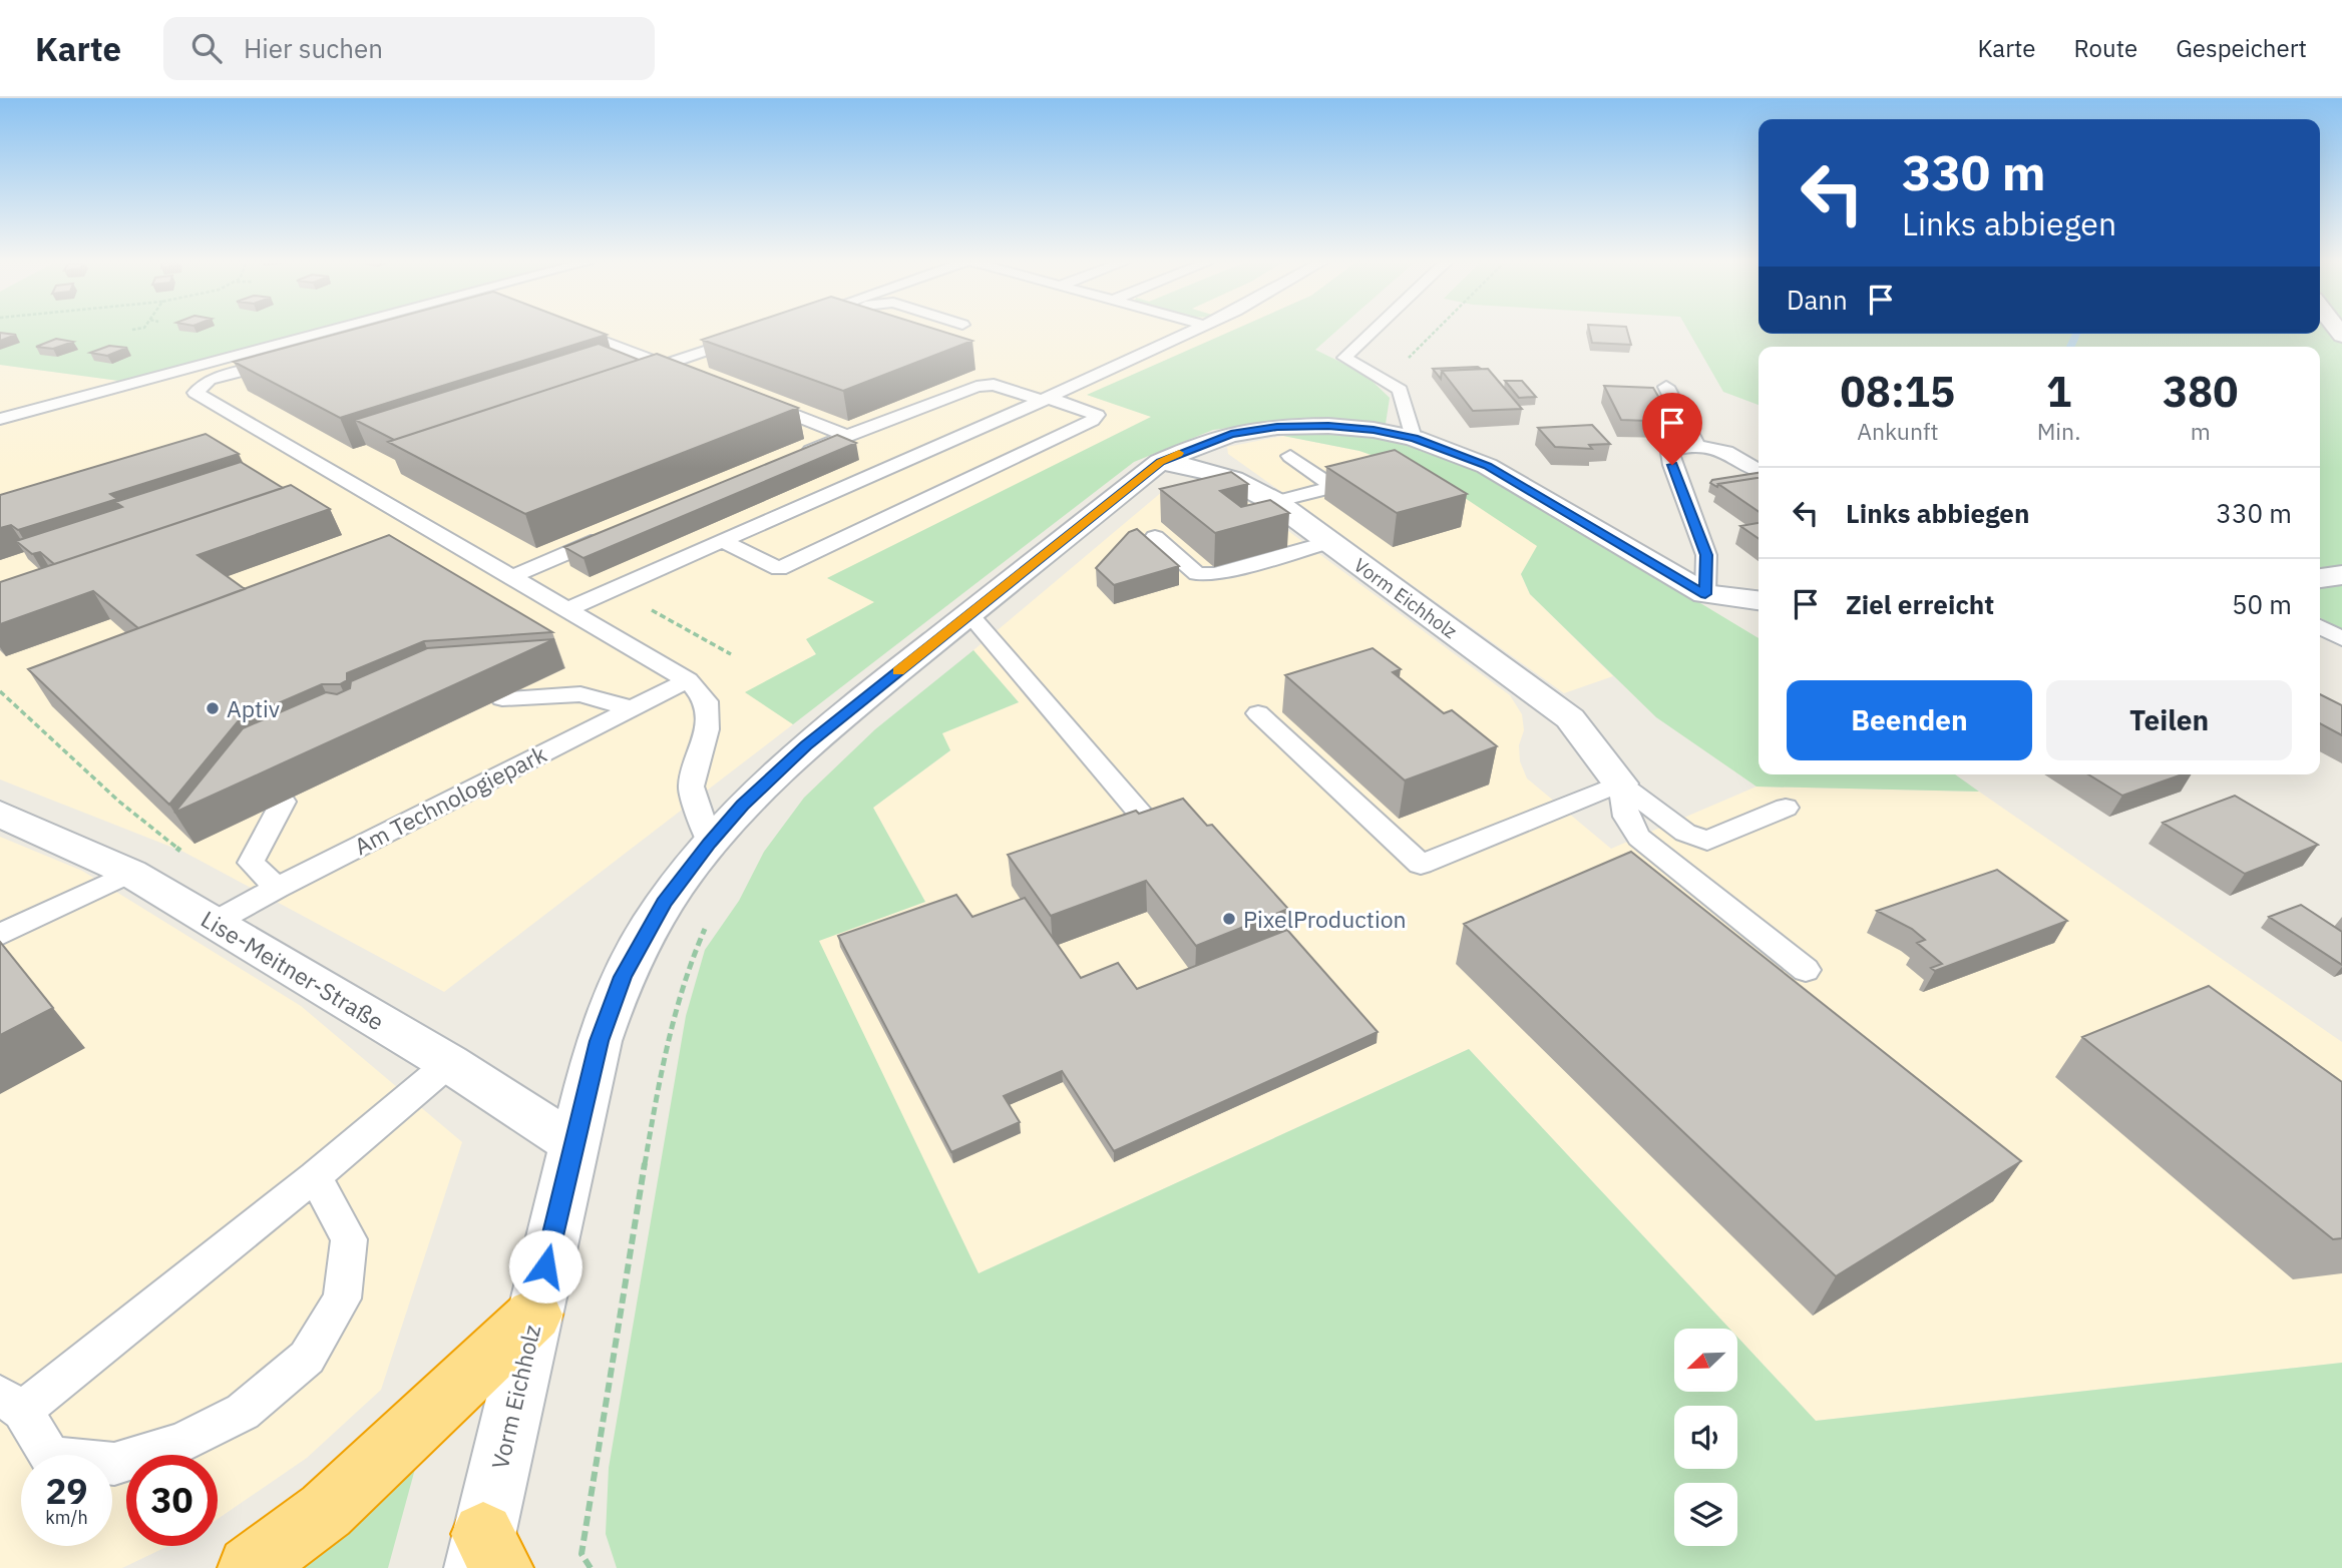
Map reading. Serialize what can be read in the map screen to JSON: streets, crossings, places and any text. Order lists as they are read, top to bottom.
{
  "streets": {
    "street": ["Vorm Eichholz", "Lise-Meitner-Straße"],
    "lane": ["Am Technologiepark"]
  },
  "crossings": [
    ["Vorm Eichholz", "Lise-Meitner-Straße"],
    ["Am Technologiepark", "Lise-Meitner-Straße"]
  ],
  "places": ["Aptiv", "PixelProduction"],
  "north": "bottom left",
  "page": {
    "header": "Karte",
    "search": "Hier suchen",
    "nav": ["Karte", "Route", "Gespeichert"],
    "turn": ["330 m", "Links abbiegen"],
    "then": "Dann",
    "eta": [
      "08:15",
      "Ankunft",
      "1",
      "Min.",
      "380",
      "m"
    ],
    "list": [
      {
        "name": "Links abbiegen",
        "value": "330 m"
      },
      {
        "name": "Ziel erreicht",
        "value": "50 m"
      }
    ],
    "buttons": ["Beenden", "Teilen"],
    "speed": "29 km/h",
    "limit": "30"
  }
}
